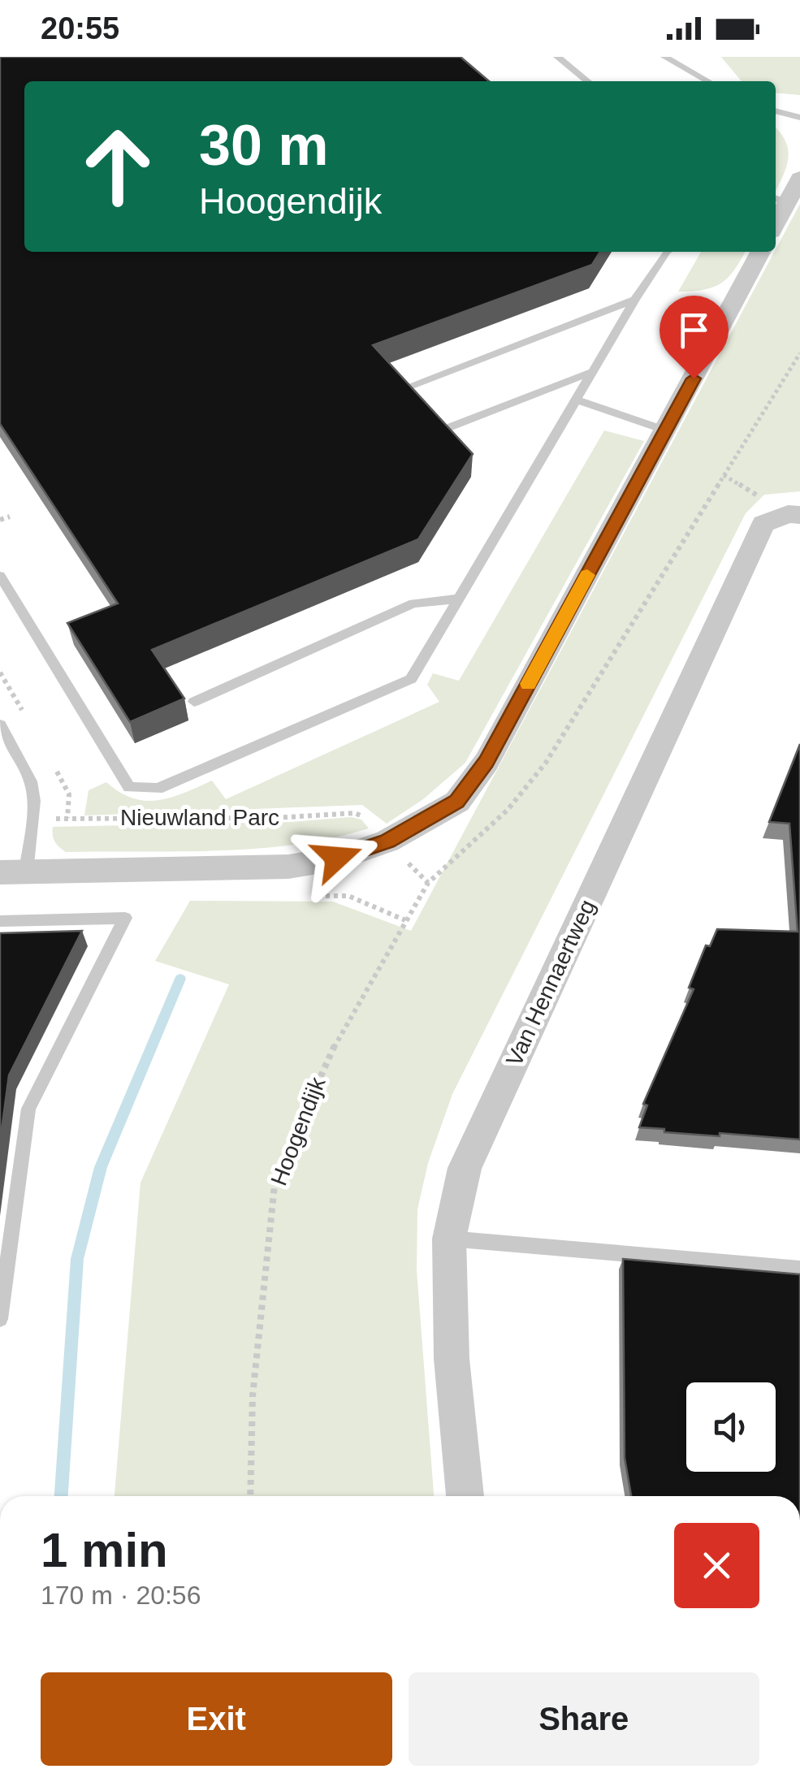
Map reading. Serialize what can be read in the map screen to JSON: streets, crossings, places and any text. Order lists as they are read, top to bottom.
{
  "streets": {
    "street": ["Van Hennaertweg"],
    "path": ["Nieuwland Parc", "Hoogendijk"]
  },
  "crossings": [
    ["Nieuwland Parc", "Hoogendijk"]
  ],
  "page": {
    "status": "20:55",
    "turn": ["30 m", "Hoogendijk"],
    "heading": ["1 min", "170 m · 20:56"],
    "buttons": ["Exit", "Share"]
  }
}
